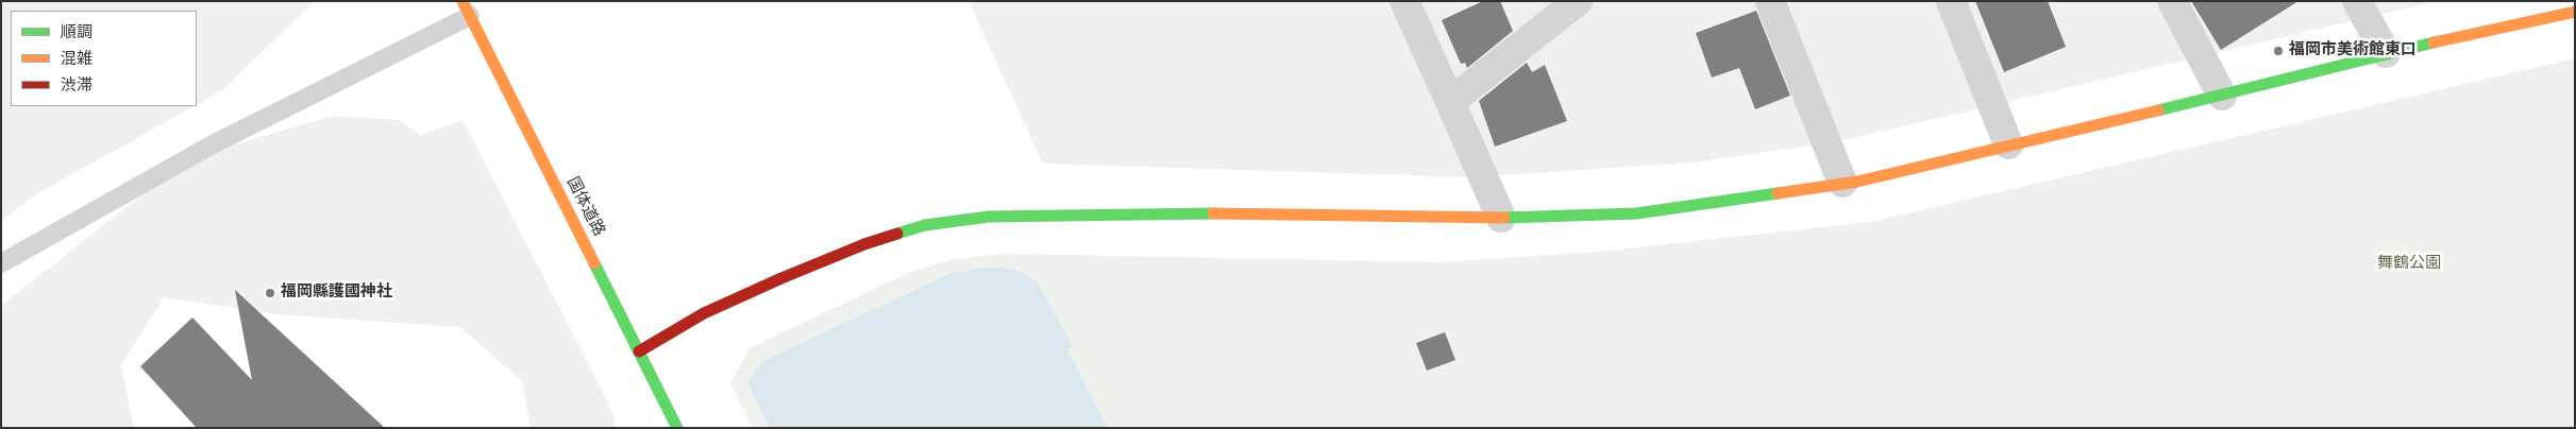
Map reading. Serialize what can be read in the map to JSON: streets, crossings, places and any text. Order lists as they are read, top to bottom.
{
  "streets": {
    "street": ["国体道路"]
  },
  "parks": ["舞鶴公園"],
  "places": ["福岡市美術館東口", "福岡縣護國神社"],
  "legend": ["順調", "混雑", "渋滞"]
}
